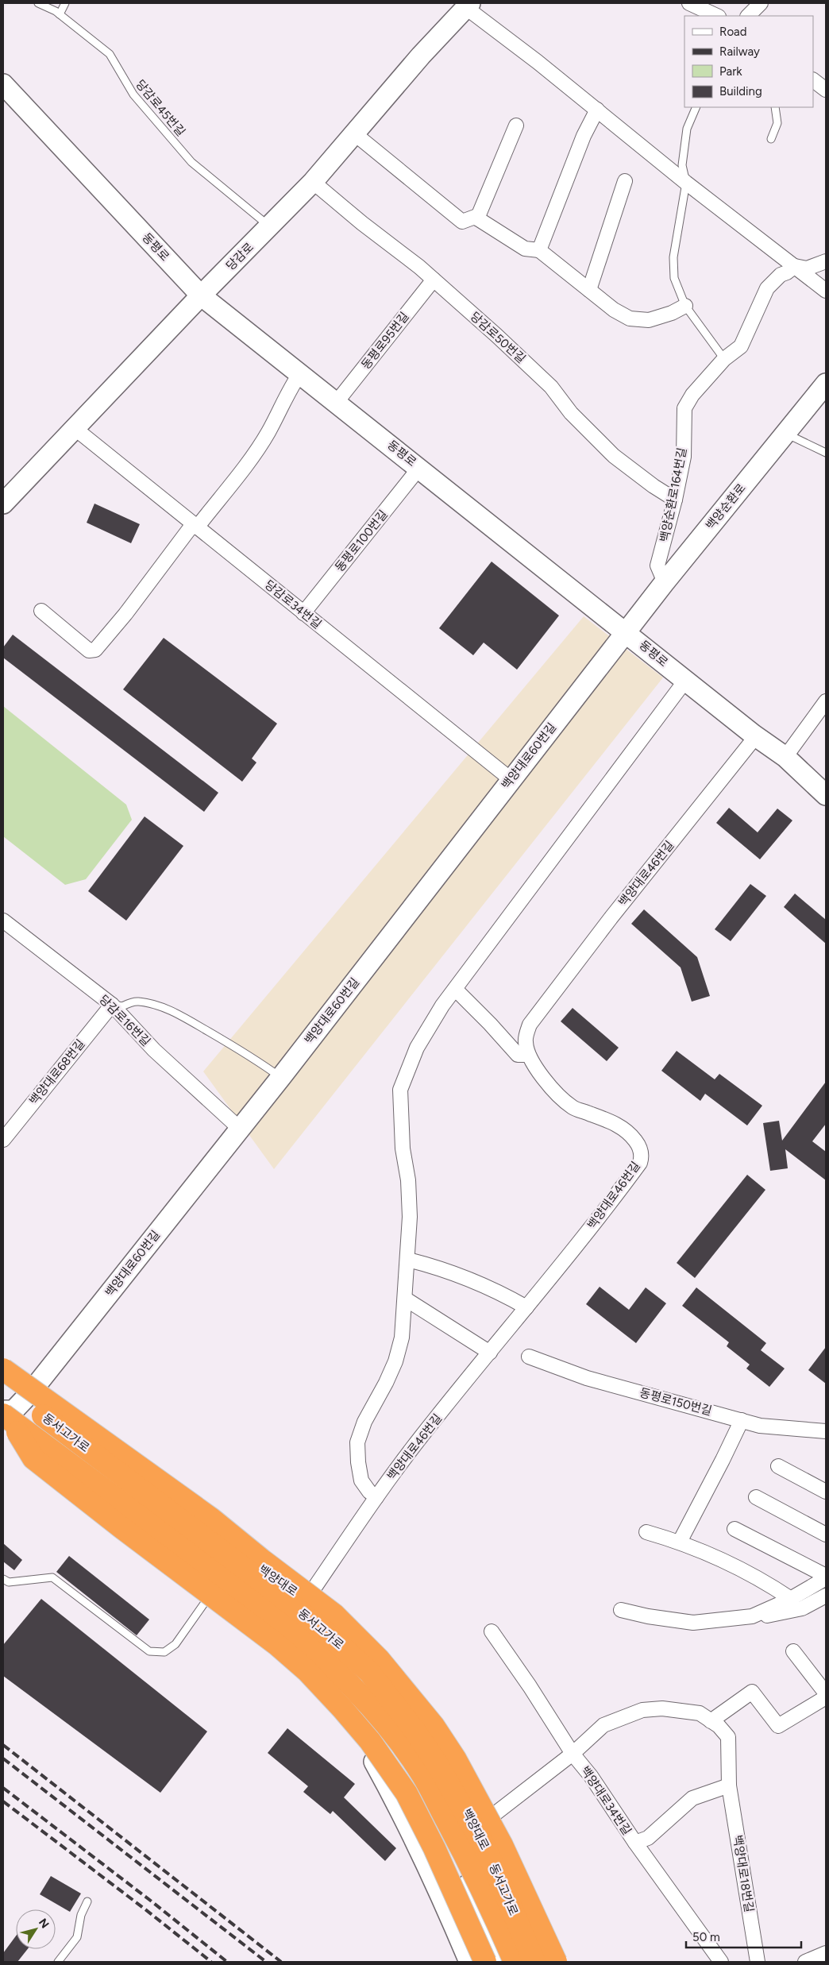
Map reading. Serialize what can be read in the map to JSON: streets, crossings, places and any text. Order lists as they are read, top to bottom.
{
  "streets": {
    "highway": ["동서고가로"],
    "main road": [
      "동평로",
      "당감로",
      "백양순환로",
      "백양대로60번길",
      "백양대로"
    ],
    "street": [
      "당감로50번길",
      "동평로95번길",
      "백양순환로164번길",
      "동평로100번길",
      "당감로34번길",
      "백양대로46번길",
      "당감로16번길",
      "백양대로68번길",
      "동평로150번길",
      "백양대로34번길",
      "백양대로18번길"
    ],
    "lane": ["당감로45번길"]
  },
  "crossings": [
    ["당감로45번길", "당감로"],
    ["동평로", "당감로"],
    ["동평로", "동평로95번길"],
    ["동평로", "백양순환로"],
    ["동평로", "동평로100번길"],
    ["동평로", "백양대로60번길"],
    ["동평로", "백양대로46번길"],
    ["당감로", "당감로50번길"],
    ["당감로", "당감로34번길"],
    ["당감로50번길", "동평로95번길"],
    ["당감로50번길", "백양순환로164번길"],
    ["백양순환로164번길", "백양순환로"],
    ["백양순환로", "백양대로60번길"],
    ["동평로100번길", "당감로34번길"],
    ["당감로34번길", "백양대로60번길"],
    ["백양대로60번길", "당감로16번길"],
    ["백양대로60번길", "동서고가로"],
    ["백양대로60번길", "백양대로"],
    ["백양대로46번길", "백양대로"],
    ["당감로16번길", "백양대로68번길"],
    ["백양대로", "백양대로34번길"],
    ["백양대로34번길", "백양대로18번길"]
  ],
  "legend": [
    "Road",
    "Railway",
    "Park",
    "Building"
  ],
  "scale_bar": "50 m",
  "north": "top right"
}
